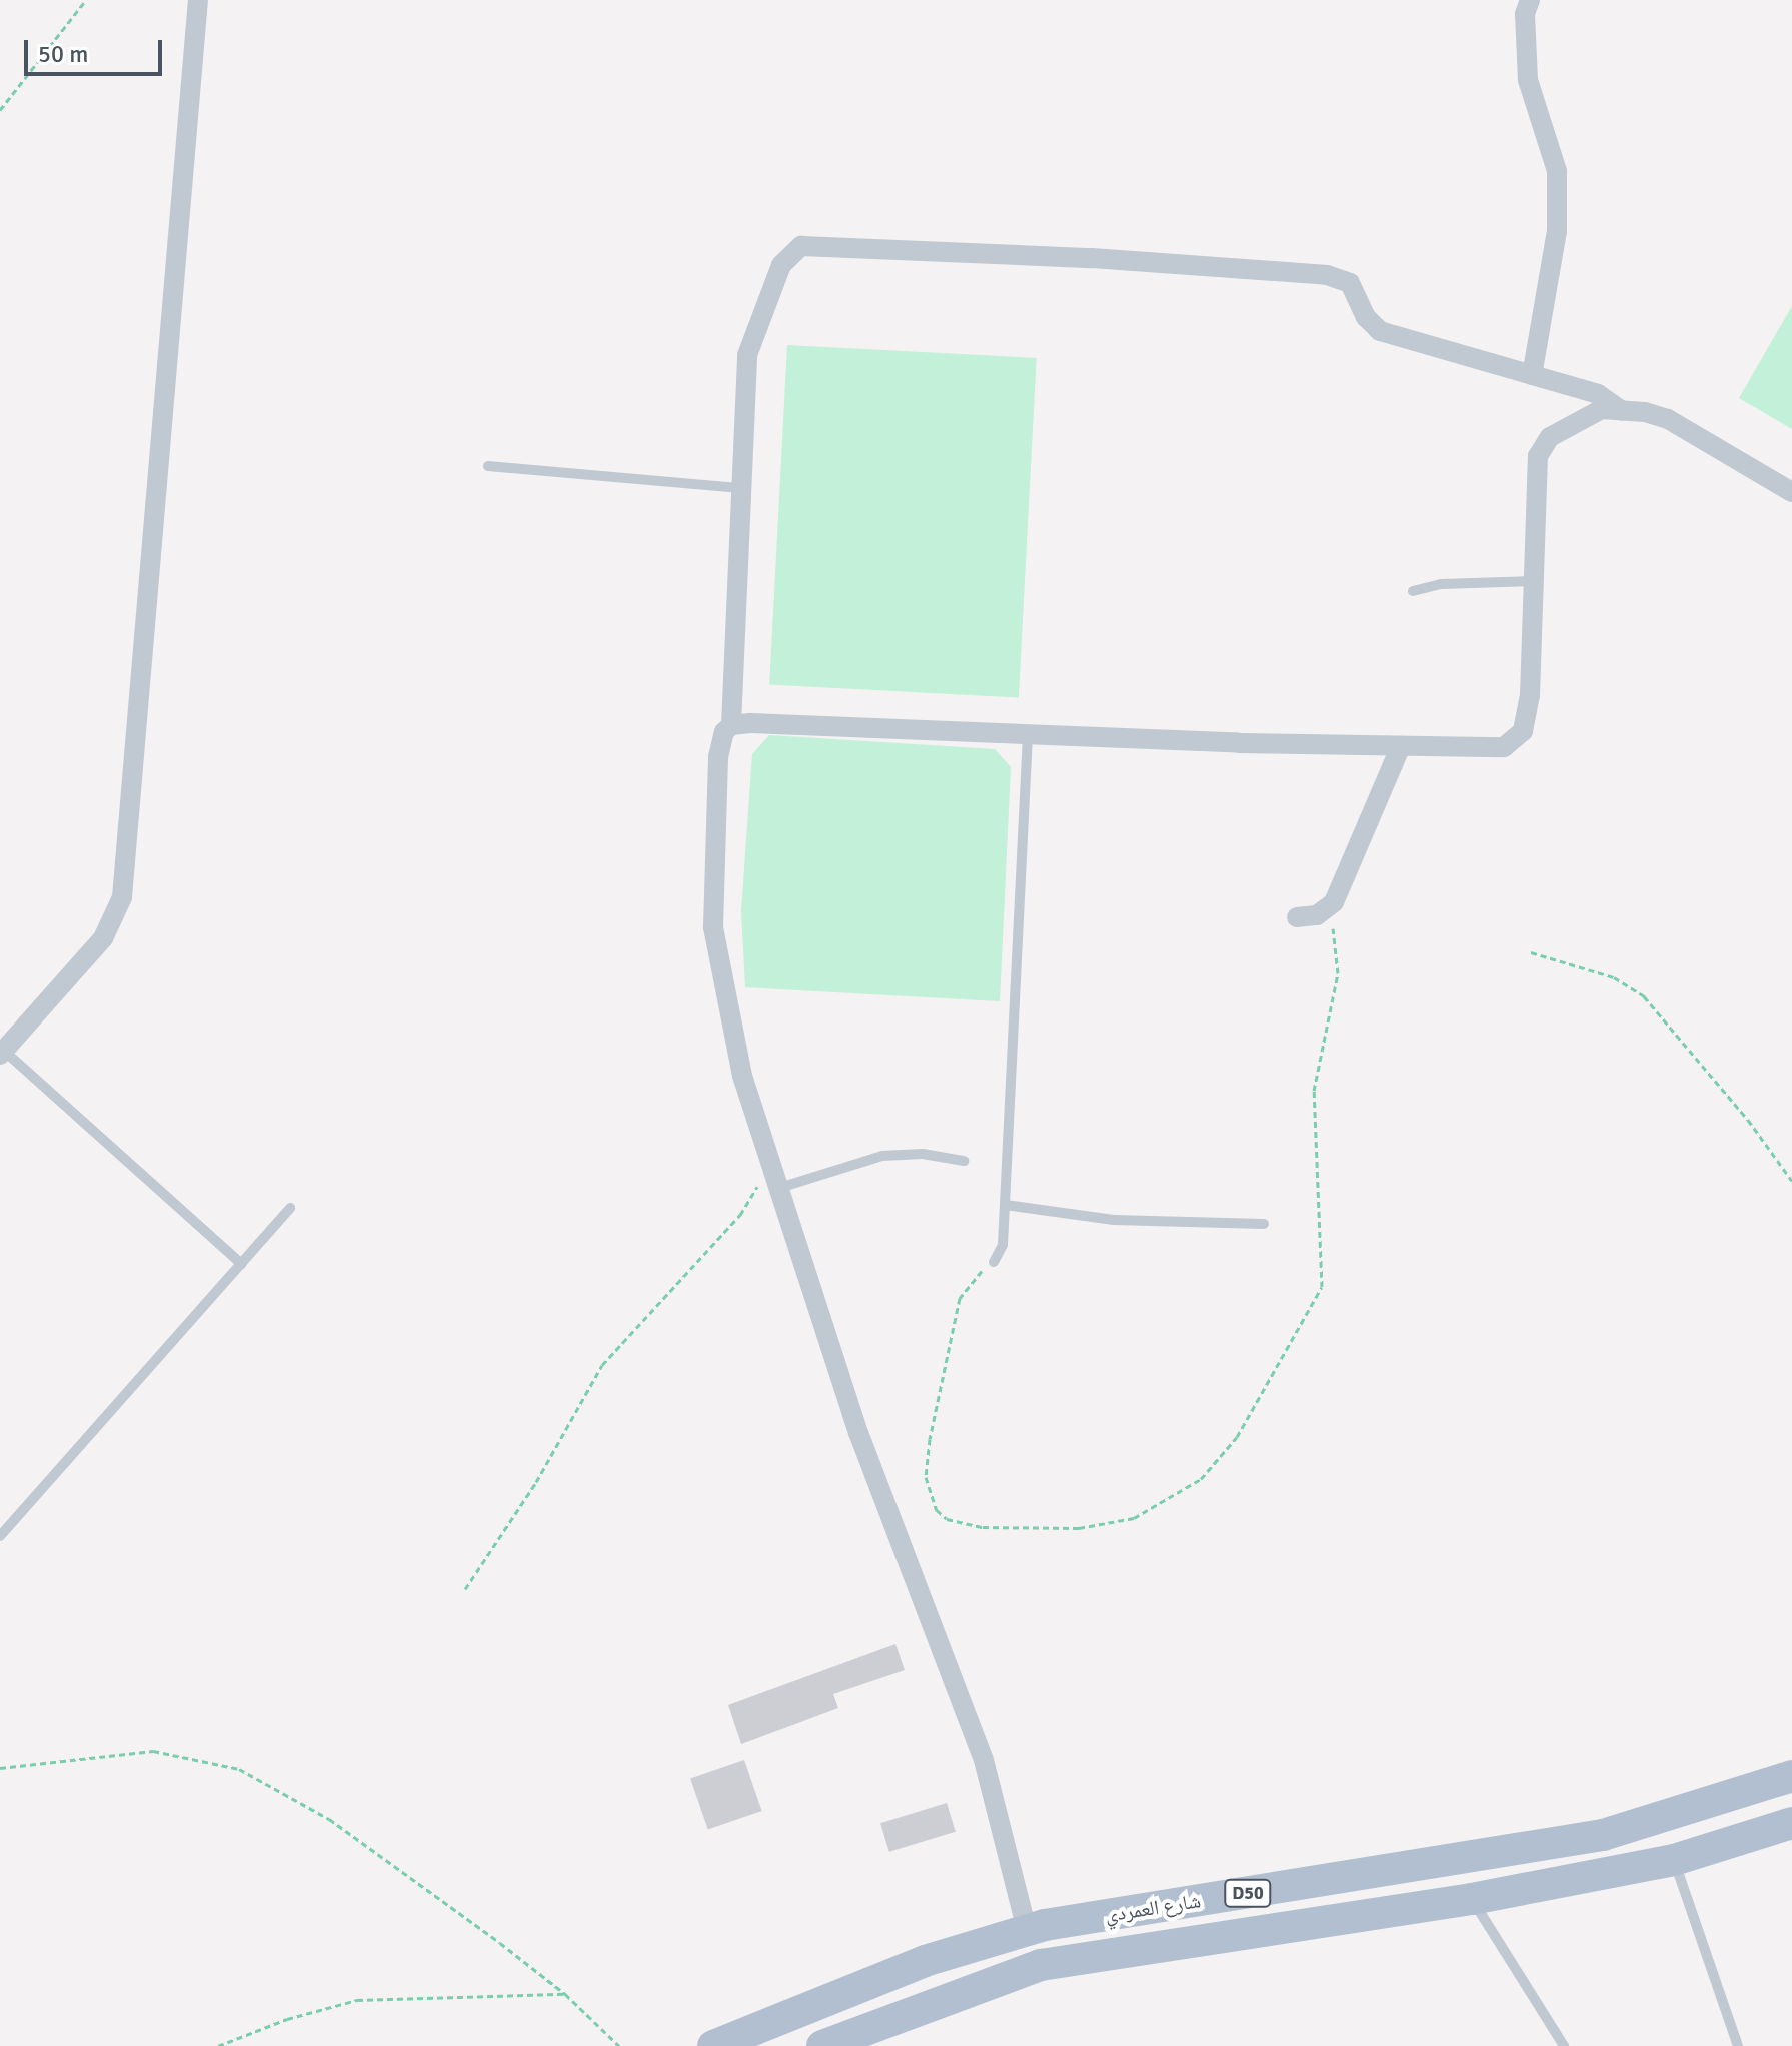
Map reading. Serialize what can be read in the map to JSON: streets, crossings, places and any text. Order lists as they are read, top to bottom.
{
  "streets": {
    "main road": ["D50", "شارع العمردي"]
  },
  "scale_bar": "50 m"
}
